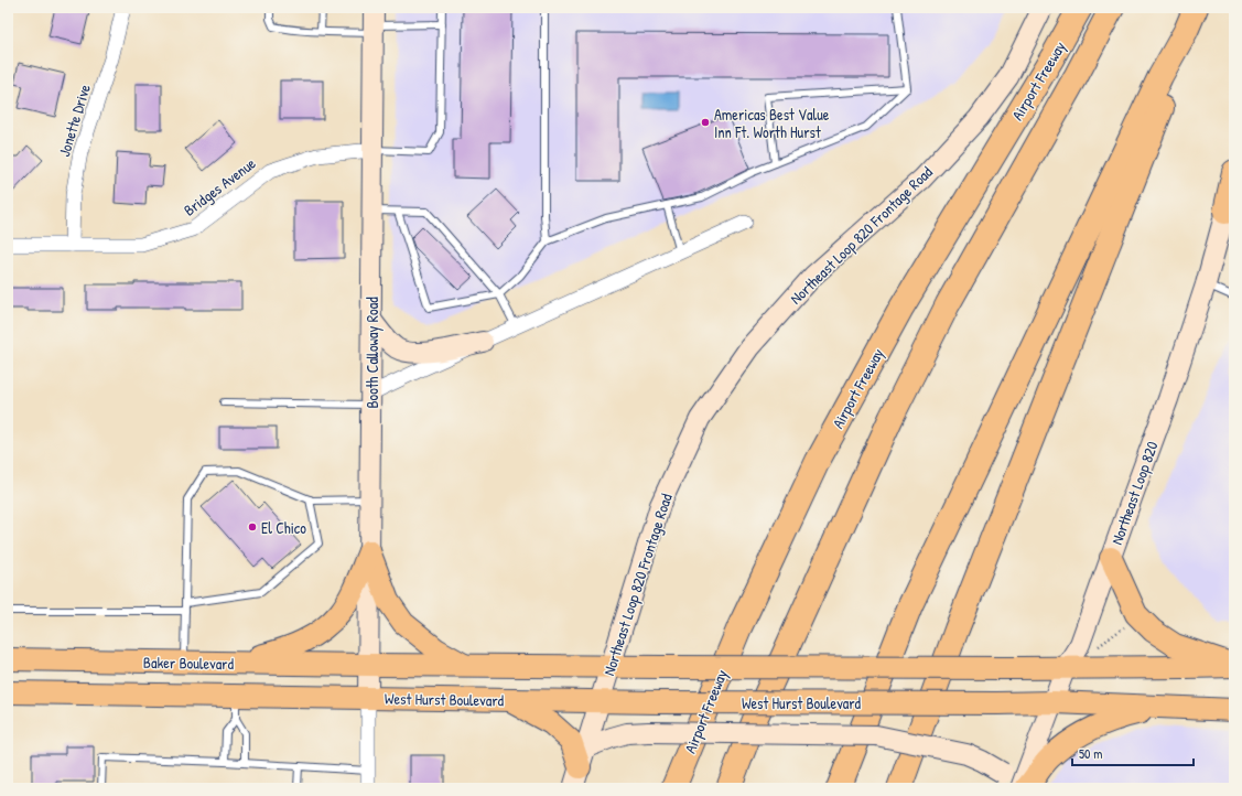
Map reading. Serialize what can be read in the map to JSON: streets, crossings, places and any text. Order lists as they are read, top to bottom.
{
  "streets": {
    "highway": ["Airport Freeway"],
    "main road": [
      "Northeast Loop 820 Frontage Road",
      "Booth Calloway Road",
      "Northeast Loop 820",
      "Baker Boulevard",
      "West Hurst Boulevard"
    ],
    "street": ["Jonette Drive", "Bridges Avenue"]
  },
  "crossings": [
    ["Jonette Drive", "Bridges Avenue"],
    ["Bridges Avenue", "Booth Calloway Road"],
    ["Northeast Loop 820 Frontage Road", "West Hurst Boulevard"],
    ["Booth Calloway Road", "Baker Boulevard"],
    ["Booth Calloway Road", "West Hurst Boulevard"],
    ["Northeast Loop 820", "West Hurst Boulevard"],
    ["Baker Boulevard", "West Hurst Boulevard"]
  ],
  "places": ["Americas Best Value Inn Ft. Worth Hurst", "El Chico"],
  "scale_bar": "50 m"
}
